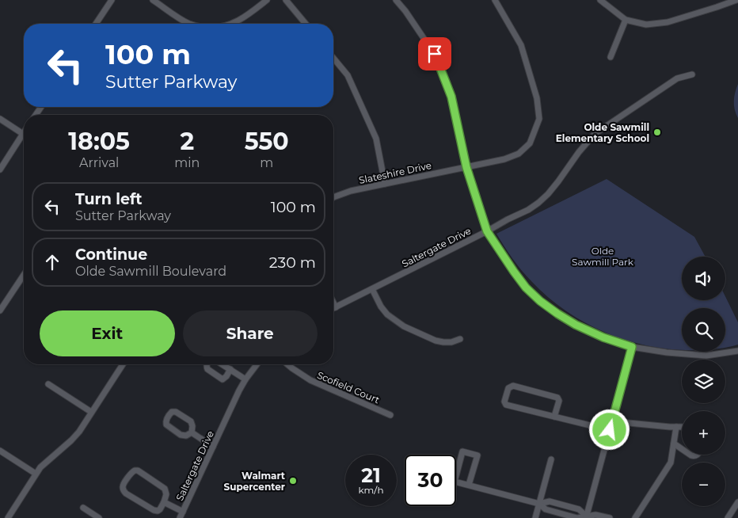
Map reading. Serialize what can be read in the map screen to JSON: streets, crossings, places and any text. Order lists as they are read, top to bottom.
{
  "streets": {
    "street": ["Slateshire Drive", "Saltergate Drive", "Scofield Court"]
  },
  "parks": ["Olde Sawmill Park"],
  "places": ["Olde Sawmill Elementary School", "Walmart Supercenter"],
  "page": {
    "turn": ["100 m", "Sutter Parkway"],
    "eta": [
      "18:05",
      "Arrival",
      "2",
      "min",
      "550",
      "m"
    ],
    "list": [
      {
        "name": "Turn left",
        "note": "Sutter Parkway",
        "value": "100 m"
      },
      {
        "name": "Continue",
        "note": "Olde Sawmill Boulevard",
        "value": "230 m"
      }
    ],
    "map_buttons": ["+", "−"],
    "buttons": ["Exit", "Share"],
    "speed": "21 km/h",
    "limit": "30"
  }
}
